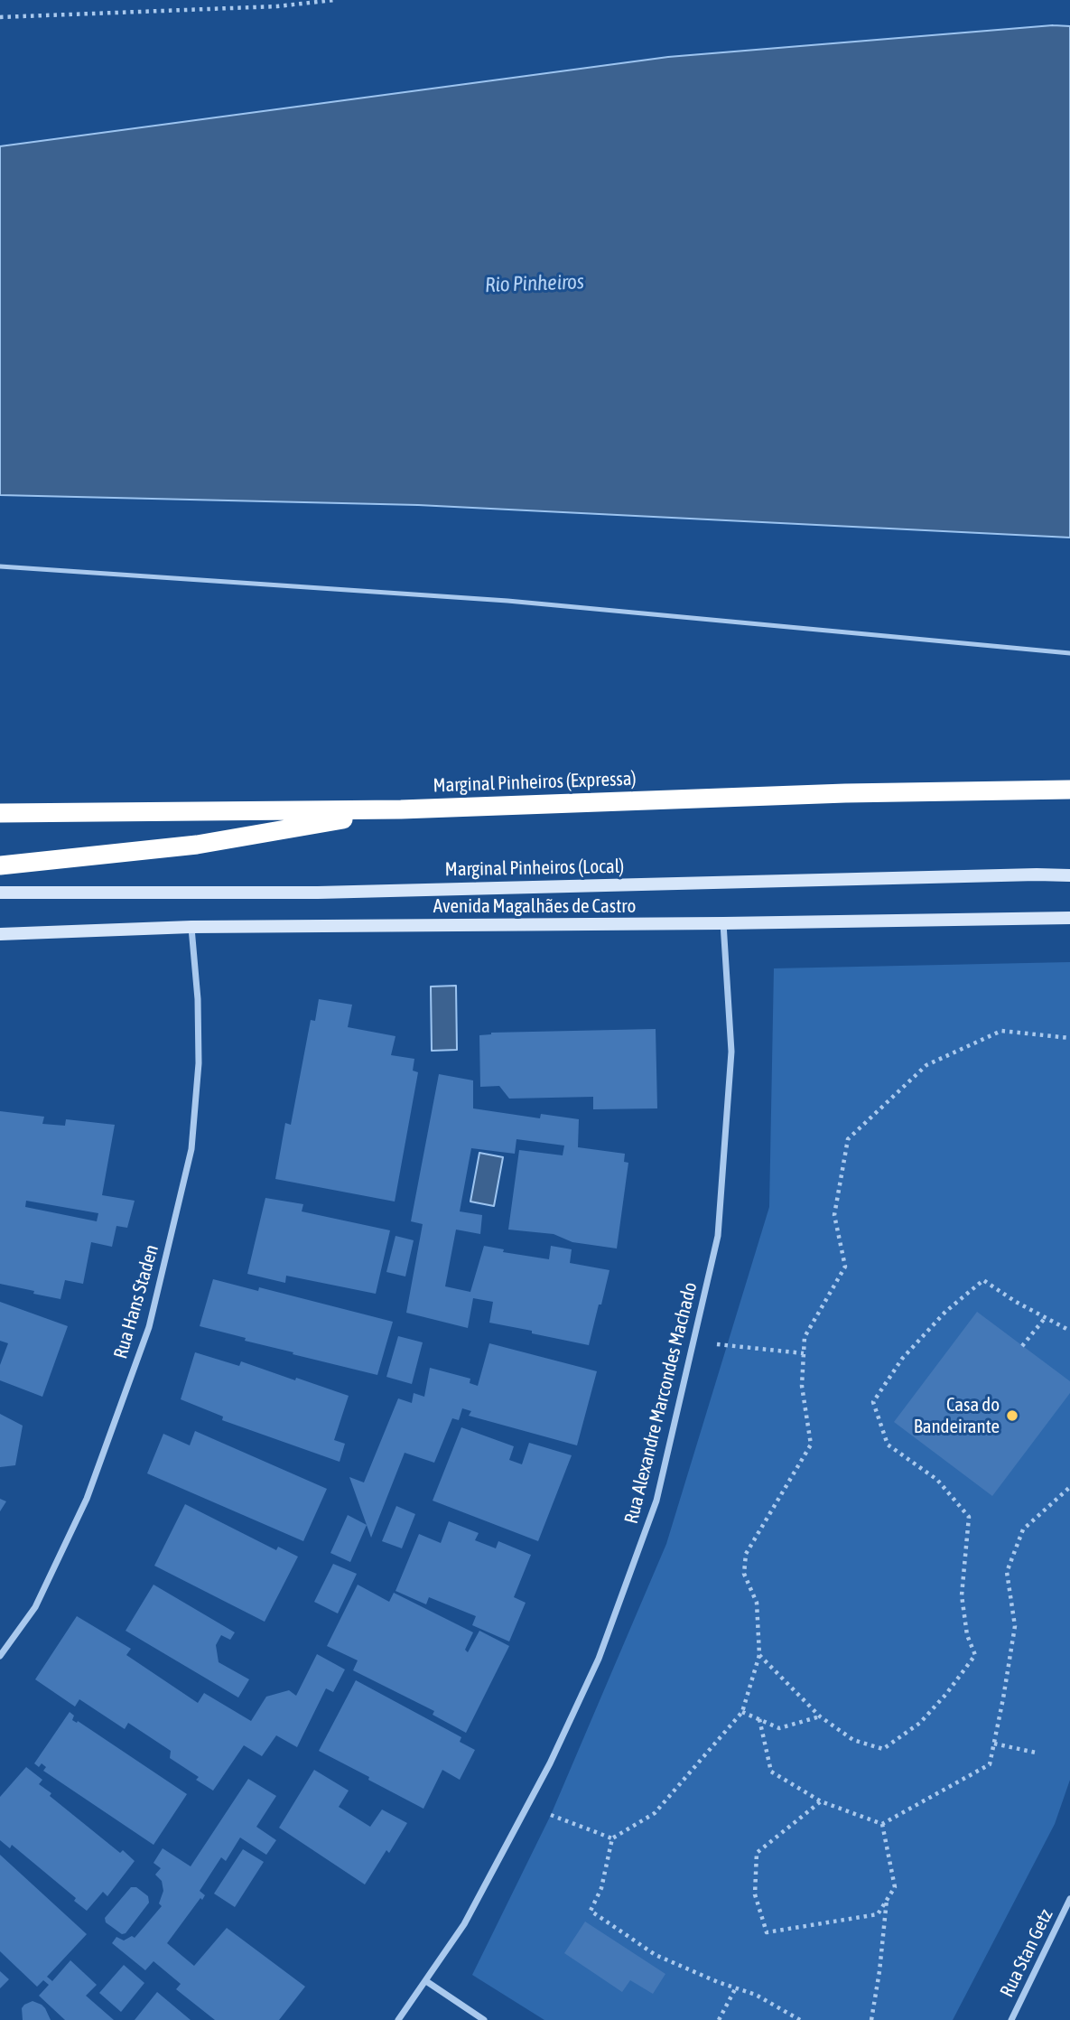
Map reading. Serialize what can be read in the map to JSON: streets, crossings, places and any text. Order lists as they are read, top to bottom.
{
  "streets": {
    "highway": ["Marginal Pinheiros (Expressa)"],
    "main road": ["Marginal Pinheiros (Local)", "Avenida Magalhães de Castro"],
    "street": ["Rua Hans Staden", "Rua Alexandre Marcondes Machado", "Rua Stan Getz"]
  },
  "crossings": [
    ["Avenida Magalhães de Castro", "Rua Hans Staden"],
    ["Avenida Magalhães de Castro", "Rua Alexandre Marcondes Machado"]
  ],
  "water": ["Rio Pinheiros"],
  "places": ["Casa do Bandeirante"]
}
